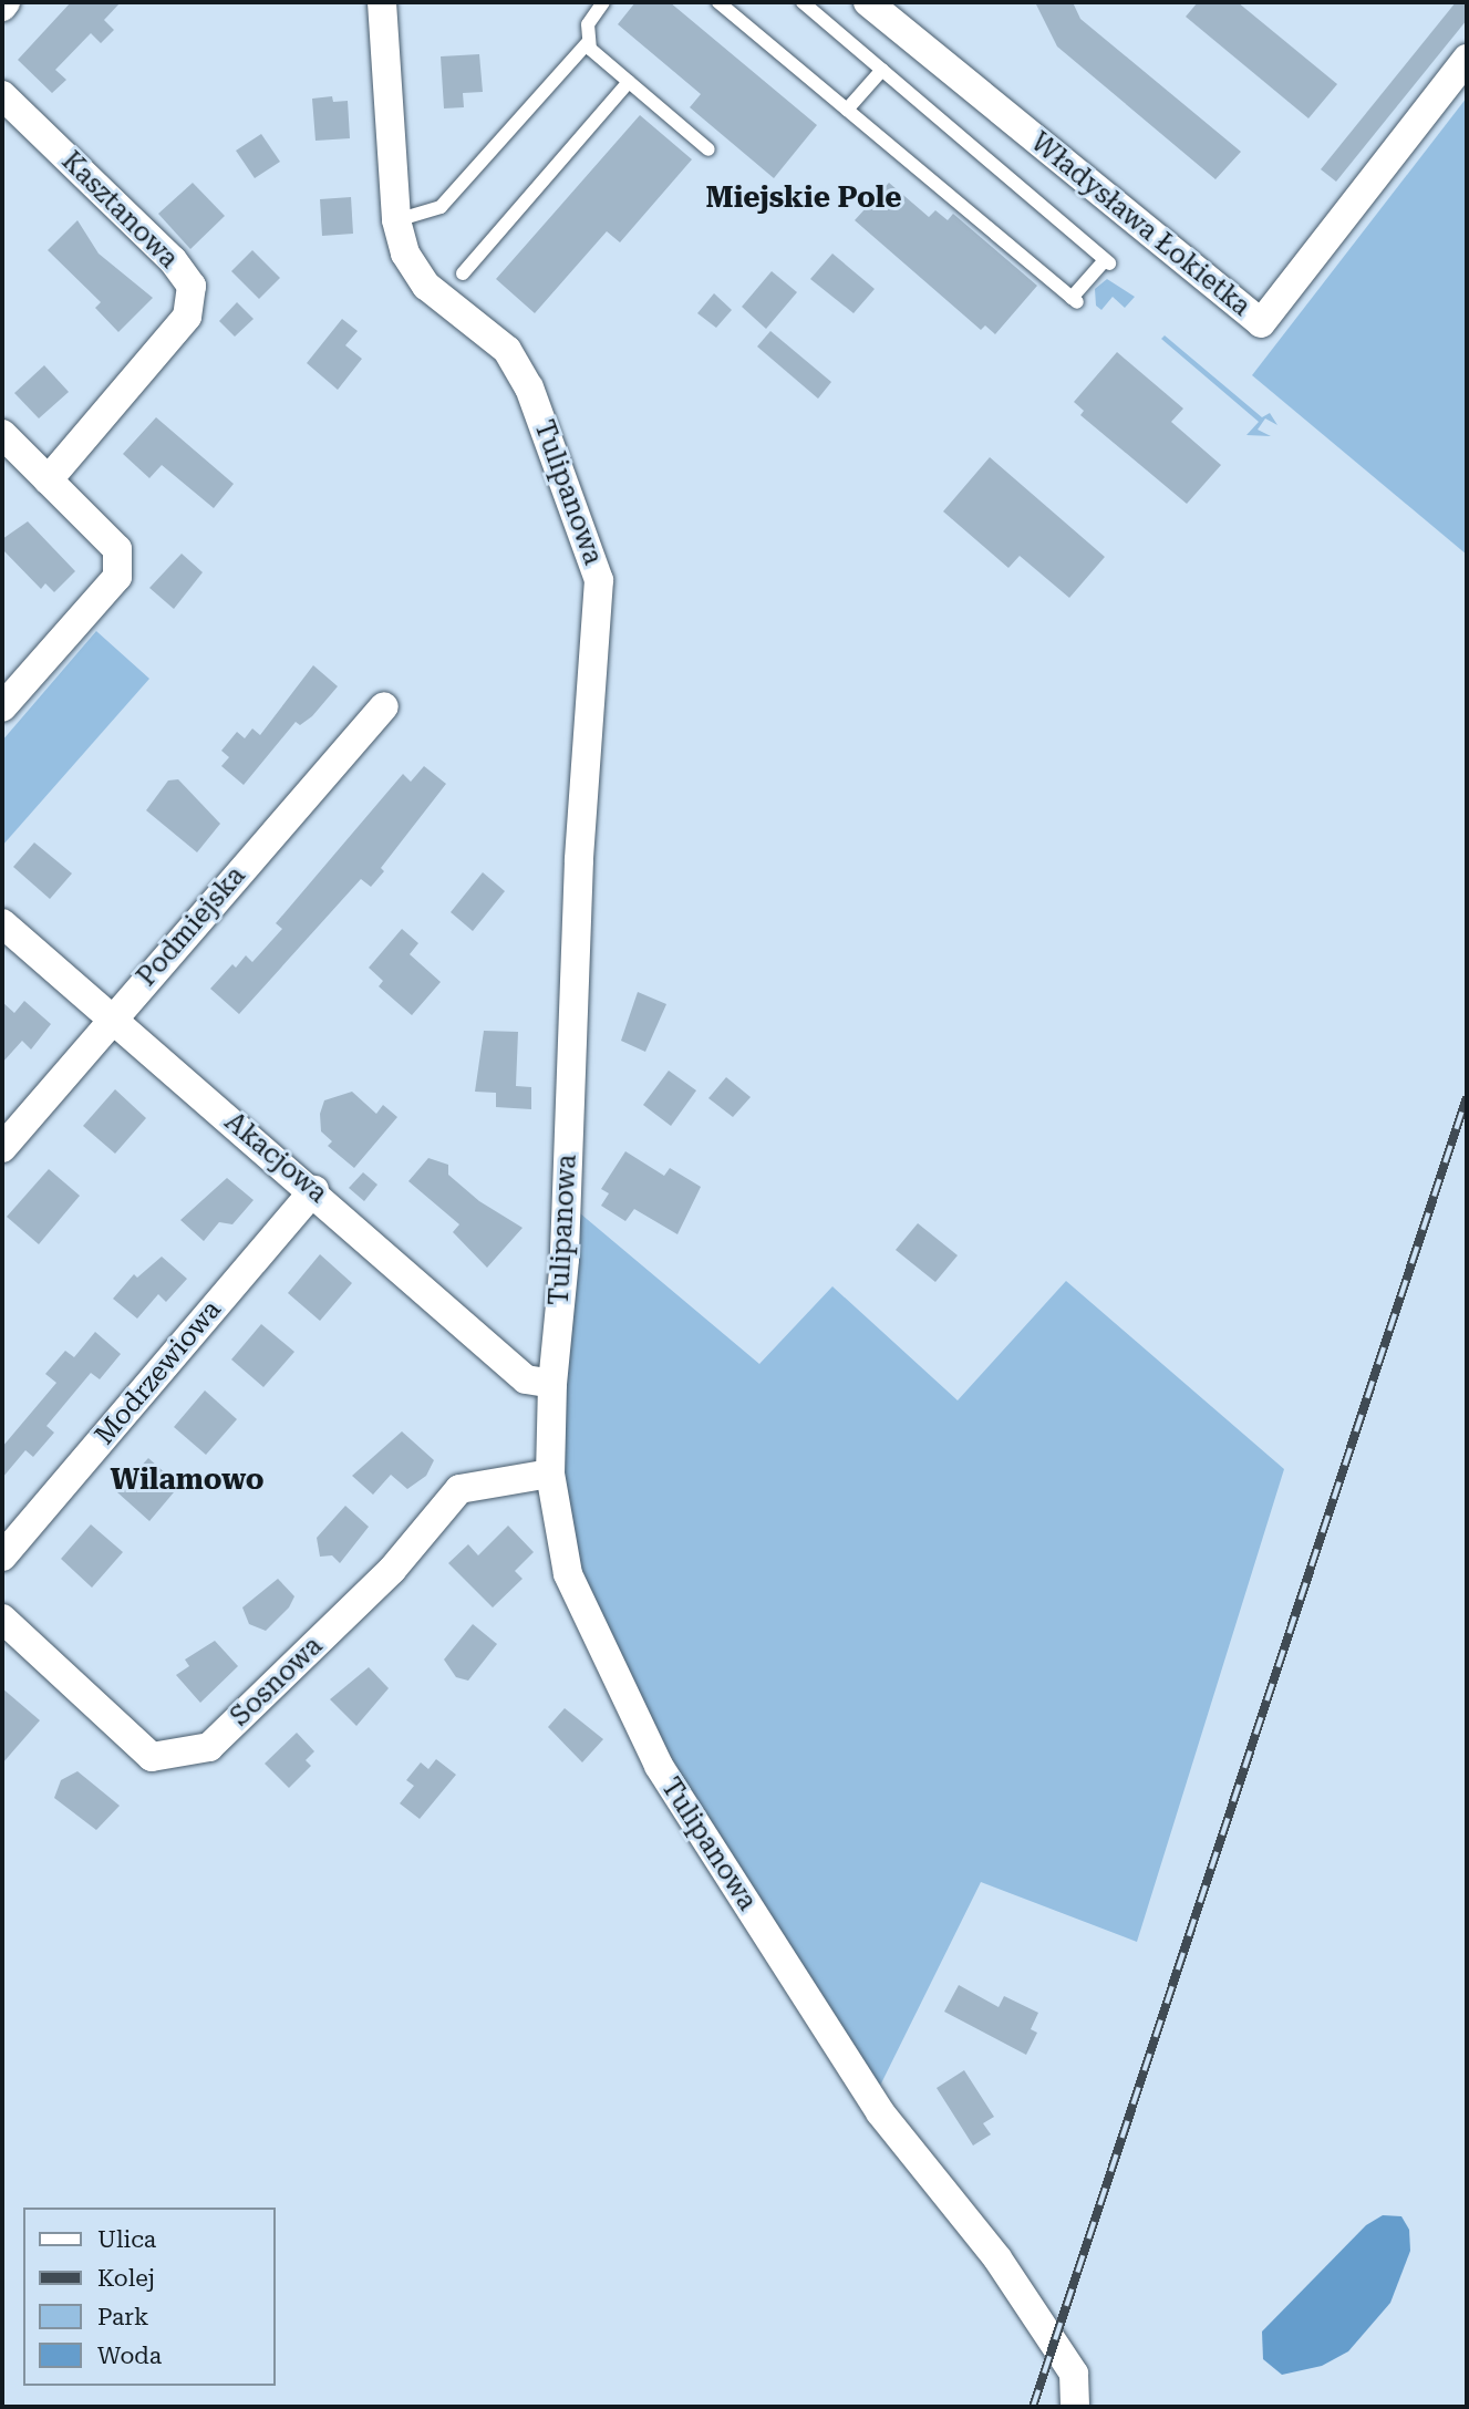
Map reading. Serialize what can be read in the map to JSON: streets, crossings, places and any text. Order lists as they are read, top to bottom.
{
  "streets": {
    "street": [
      "Kasztanowa",
      "Władysława Łokietka",
      "Tulipanowa",
      "Podmiejska",
      "Akacjowa",
      "Modrzewiowa",
      "Sosnowa"
    ]
  },
  "crossings": [
    ["Tulipanowa", "Akacjowa"],
    ["Tulipanowa", "Sosnowa"],
    ["Podmiejska", "Akacjowa"],
    ["Akacjowa", "Modrzewiowa"]
  ],
  "districts": ["Miejskie Pole", "Wilamowo"],
  "legend": [
    "Ulica",
    "Kolej",
    "Park",
    "Woda"
  ]
}
